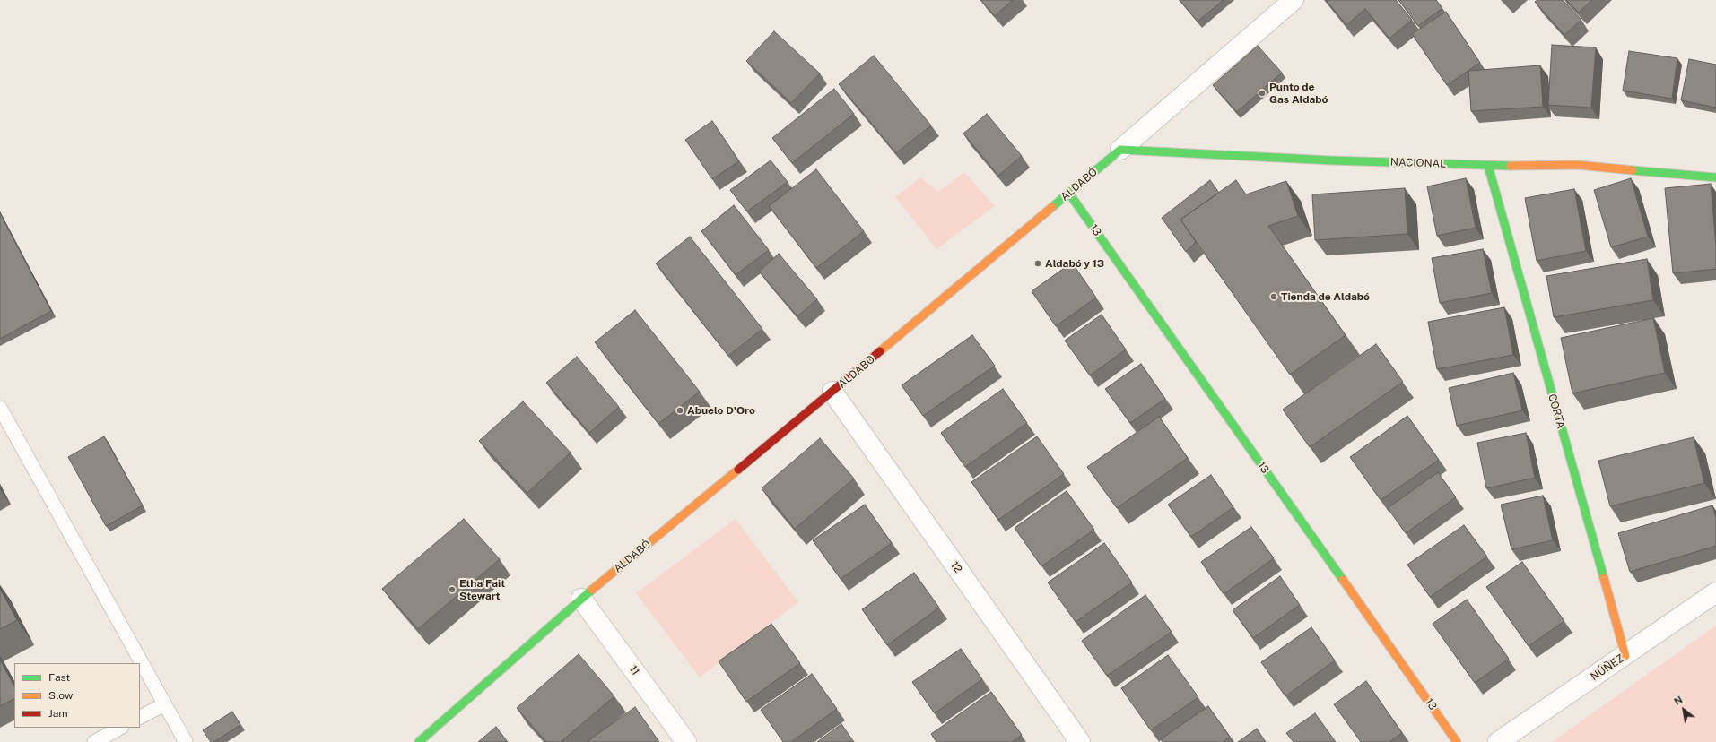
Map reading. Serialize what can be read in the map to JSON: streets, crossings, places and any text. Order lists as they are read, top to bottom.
{
  "streets": {
    "street": [
      "NACIONAL",
      "ALDABÓ",
      "13",
      "CORTA",
      "12",
      "NÚÑEZ",
      "11"
    ]
  },
  "crossings": [
    ["NACIONAL", "ALDABÓ"],
    ["NACIONAL", "CORTA"],
    ["ALDABÓ", "13"],
    ["ALDABÓ", "12"],
    ["ALDABÓ", "11"],
    ["CORTA", "NÚÑEZ"]
  ],
  "places": [
    "Punto de Gas Aldabó",
    "Aldabó y 13",
    "Tienda de Aldabó",
    "Abuelo D'Oro",
    "Etha Fait Stewart"
  ],
  "legend": ["Fast", "Slow", "Jam"],
  "north": "top left"
}
